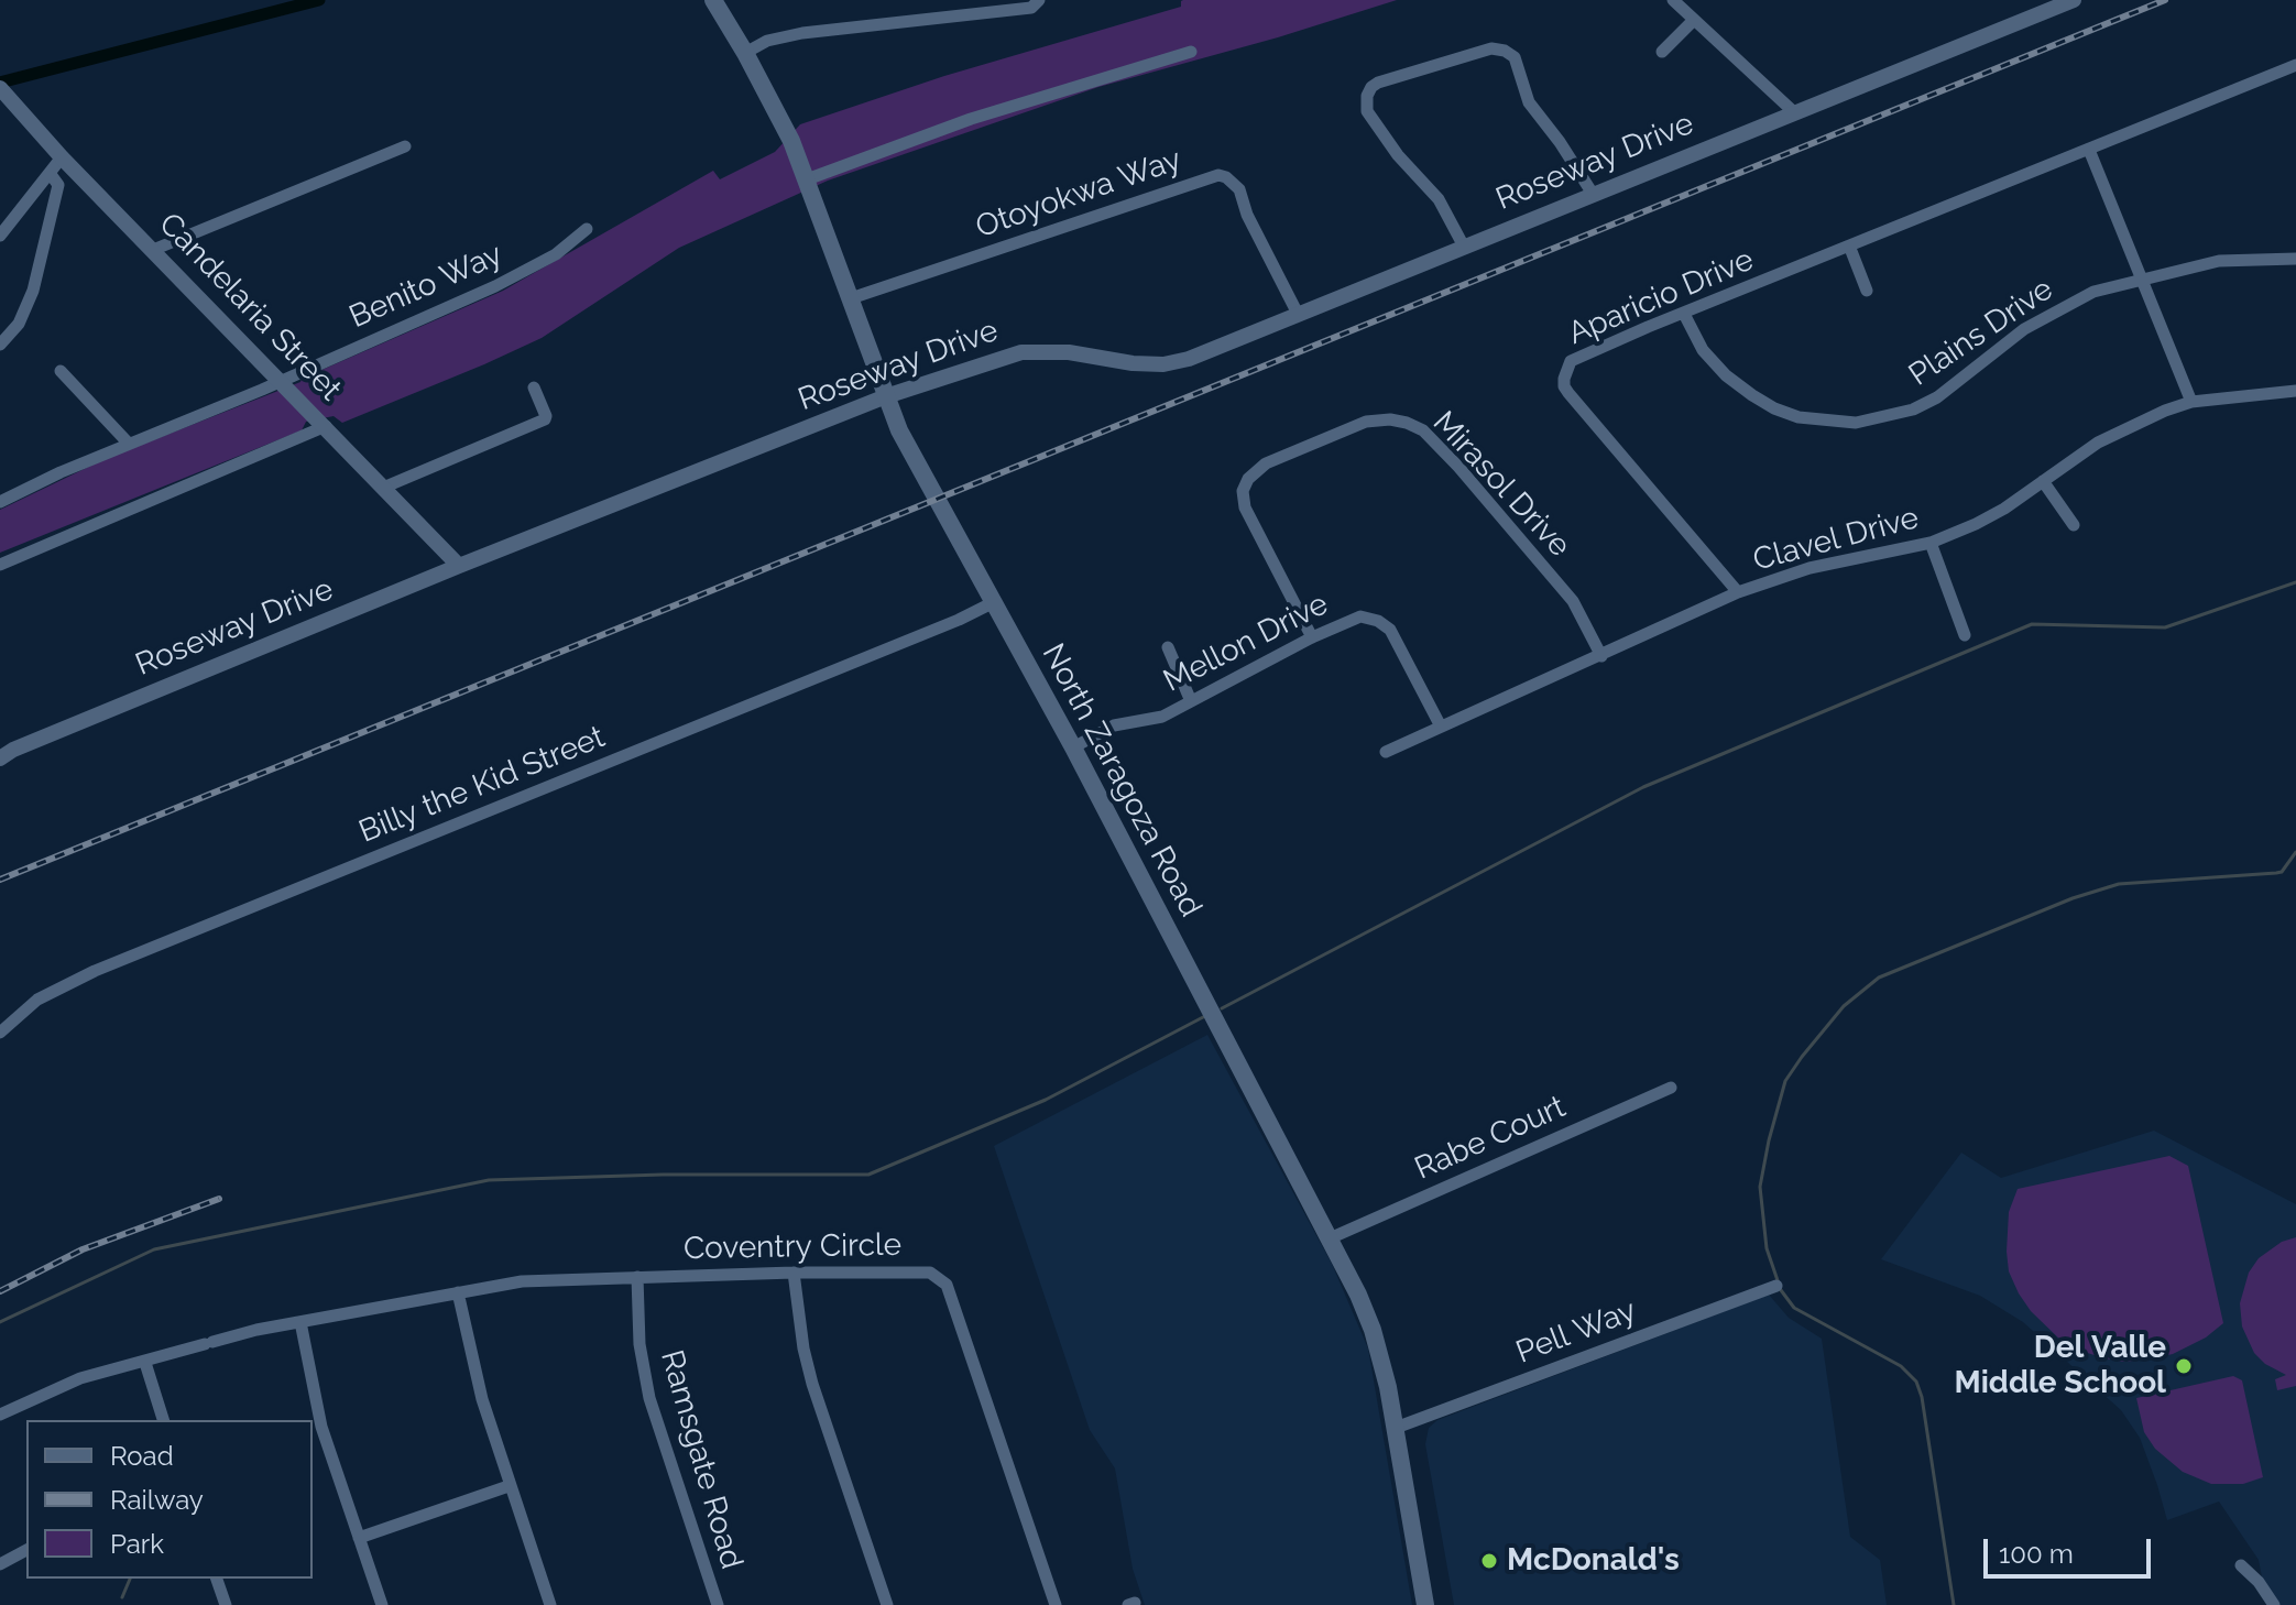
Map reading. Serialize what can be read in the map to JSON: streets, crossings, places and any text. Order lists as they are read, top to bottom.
{
  "streets": {
    "main road": ["North Zaragoza Road"],
    "street": [
      "Roseway Drive",
      "Otoyokwa Way",
      "Benito Way",
      "Aparicio Drive",
      "Candelaria Street",
      "Plains Drive",
      "Mirasol Drive",
      "Clavel Drive",
      "Mellon Drive",
      "Billy the Kid Street",
      "Rabe Court",
      "Coventry Circle",
      "Pell Way",
      "Ramsgate Road"
    ]
  },
  "crossings": [
    ["Roseway Drive", "Otoyokwa Way"],
    ["Roseway Drive", "Candelaria Street"],
    ["Roseway Drive", "North Zaragoza Road"],
    ["Otoyokwa Way", "North Zaragoza Road"],
    ["Benito Way", "Candelaria Street"],
    ["Aparicio Drive", "Plains Drive"],
    ["Aparicio Drive", "Clavel Drive"],
    ["Mirasol Drive", "Clavel Drive"],
    ["Mirasol Drive", "Mellon Drive"],
    ["Clavel Drive", "Mellon Drive"],
    ["Mellon Drive", "North Zaragoza Road"],
    ["North Zaragoza Road", "Billy the Kid Street"],
    ["North Zaragoza Road", "Rabe Court"],
    ["North Zaragoza Road", "Pell Way"],
    ["Coventry Circle", "Ramsgate Road"]
  ],
  "places": ["Del Valle Middle School", "McDonald's"],
  "legend": ["Road", "Railway", "Park"],
  "scale_bar": "100 m"
}
